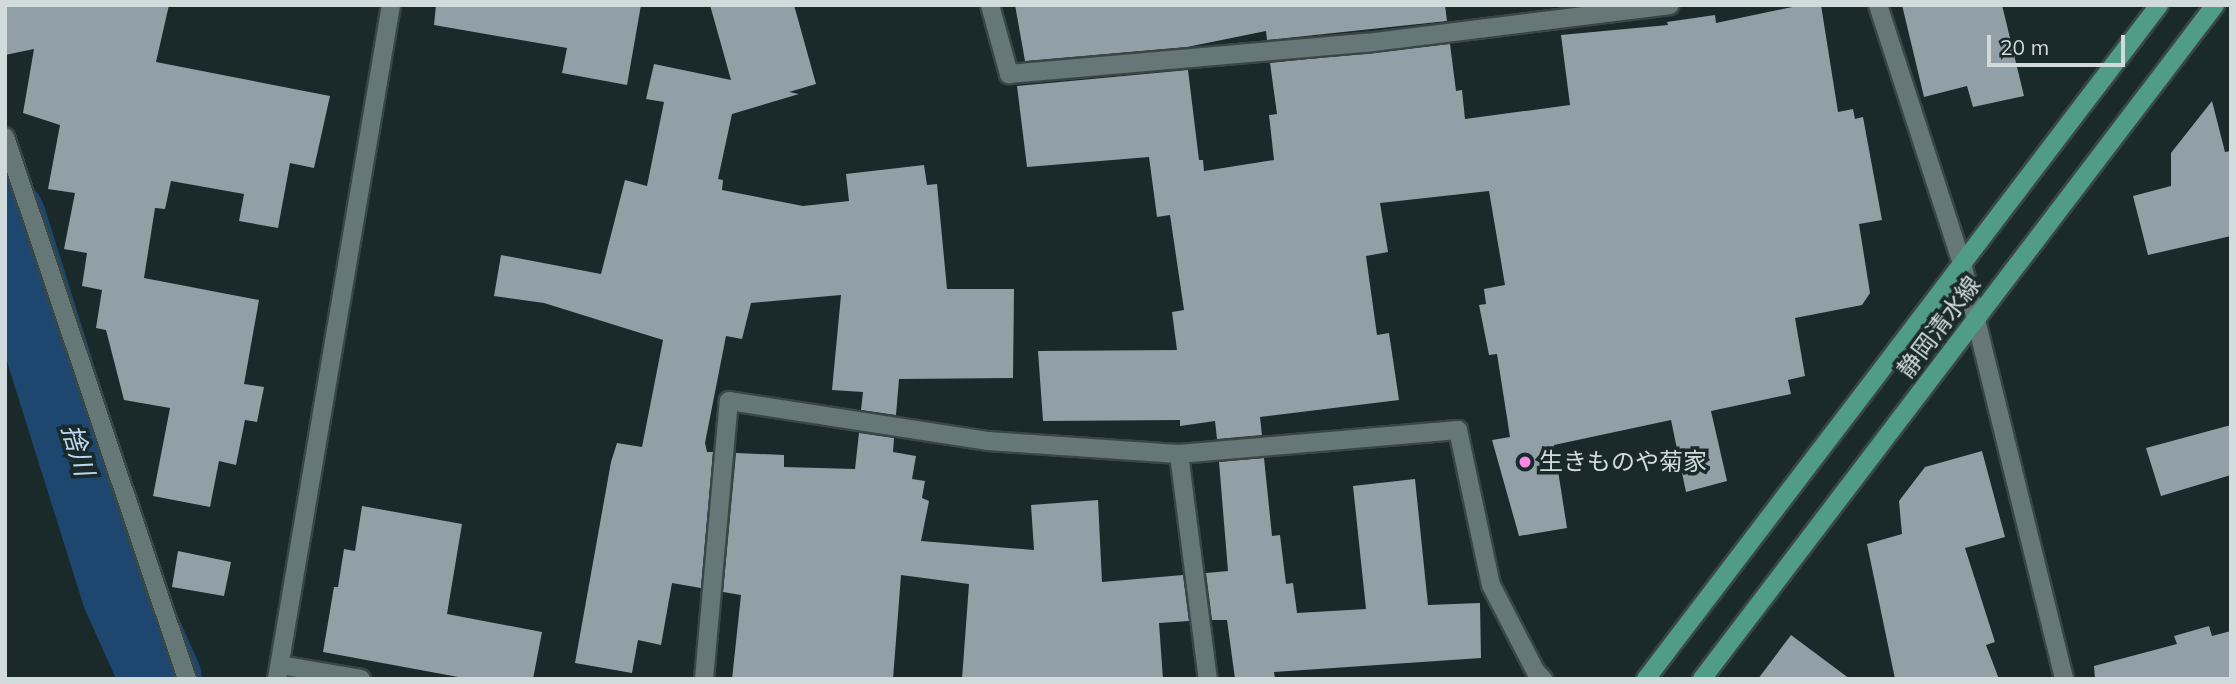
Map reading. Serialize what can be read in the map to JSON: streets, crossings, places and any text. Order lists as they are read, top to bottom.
{
  "streets": {
    "main road": ["静岡清水線"]
  },
  "water": ["捨川"],
  "places": ["生きものや菊家"],
  "scale_bar": "20 m"
}
